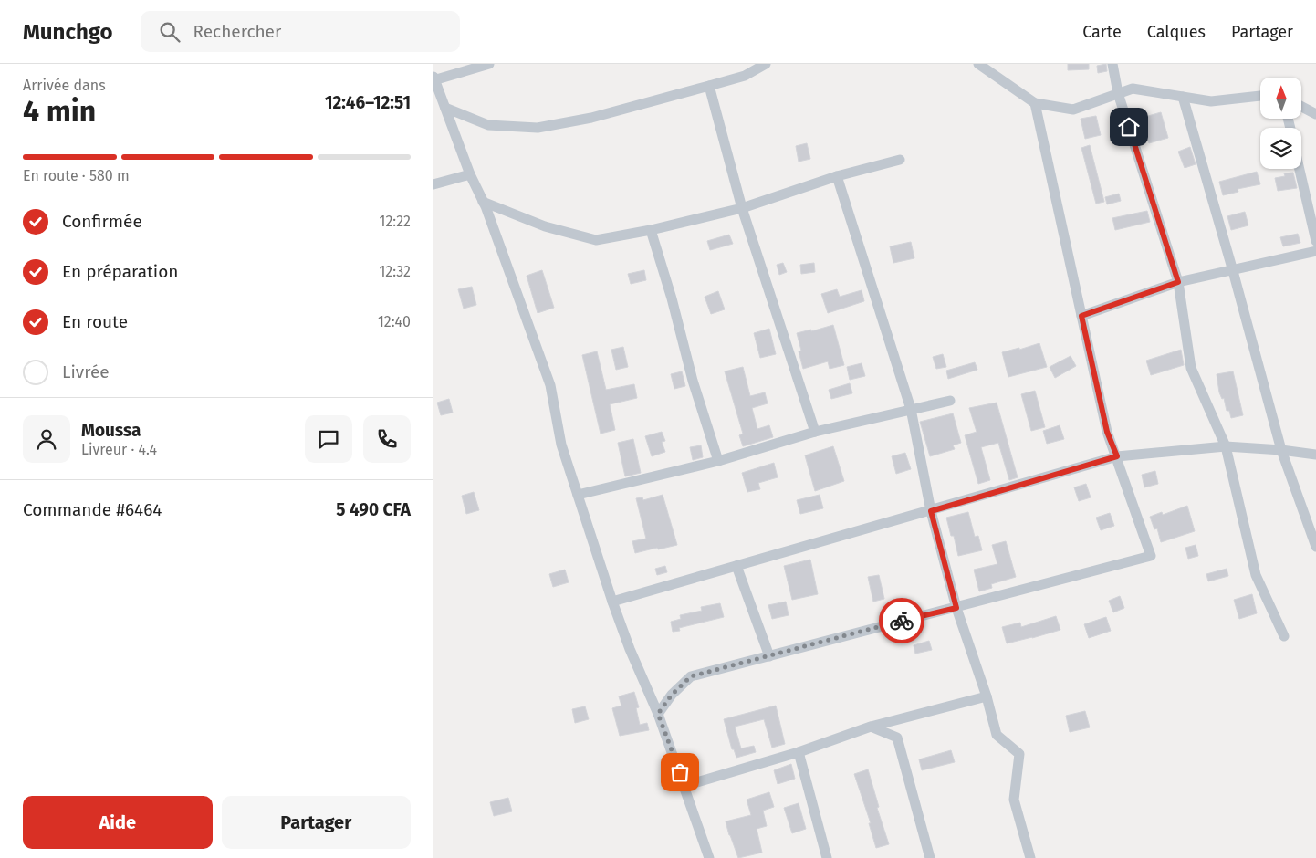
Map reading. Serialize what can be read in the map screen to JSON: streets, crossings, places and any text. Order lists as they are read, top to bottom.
{
  "north": "top",
  "page": {
    "header": "Munchgo",
    "search": "Rechercher",
    "nav": ["Carte", "Calques", "Partager"],
    "heading": ["4 min", "Arrivée dans", "12:46–12:51"],
    "panel": [
      "Moussa",
      "Livreur · 4.4",
      "Commande #6464",
      "5 490 CFA"
    ],
    "bar": "En route · 580 m",
    "list": [
      ["Confirmée", "12:22"],
      ["En préparation", "12:32"],
      ["En route", "12:40"],
      "Livrée"
    ],
    "buttons": ["Aide", "Partager"]
  }
}
